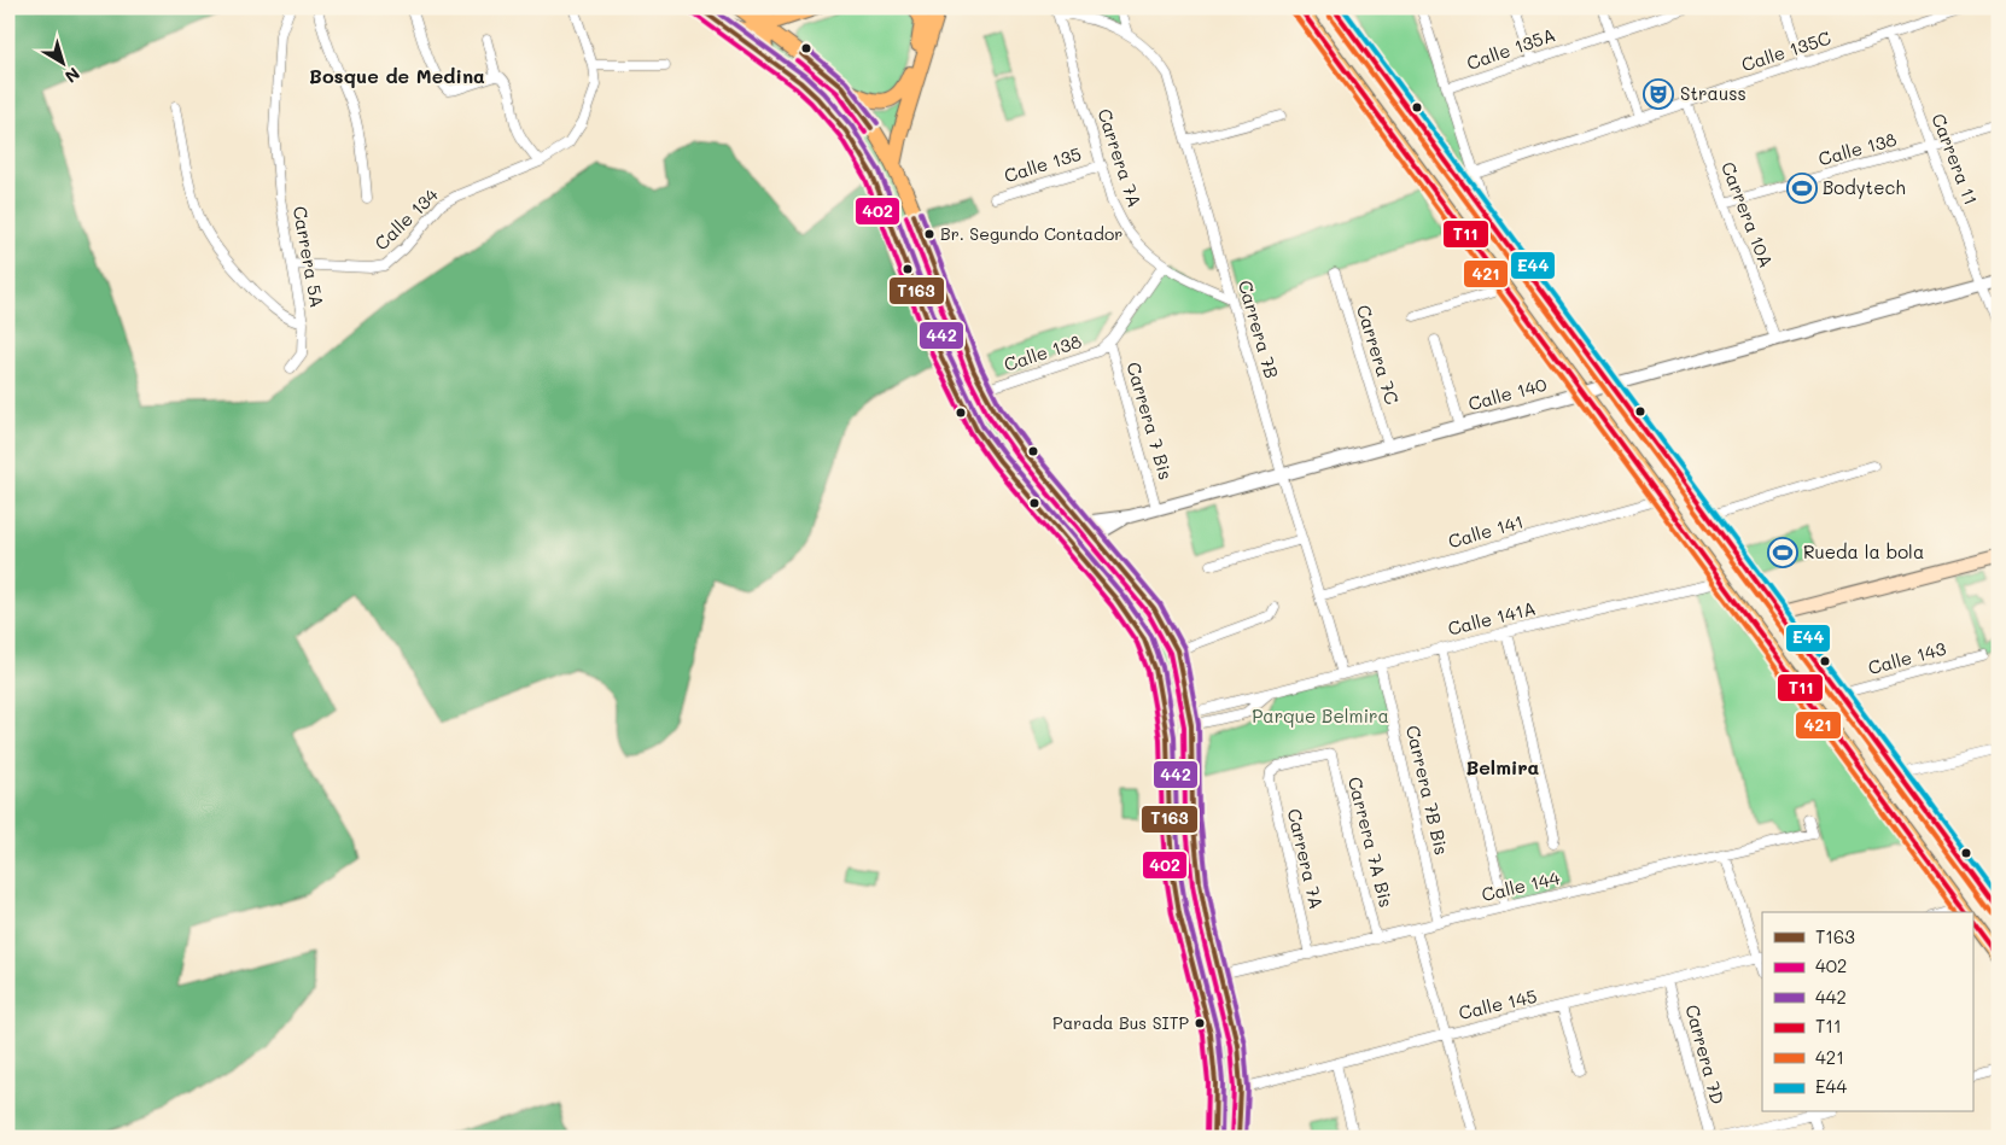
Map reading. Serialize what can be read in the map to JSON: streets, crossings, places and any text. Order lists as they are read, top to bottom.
{
  "streets": {
    "street": [
      "Calle 135A",
      "Calle 135C",
      "Calle 138",
      "Carrera 7A",
      "Carrera 11",
      "Calle 135",
      "Carrera 10A",
      "Calle 134",
      "Carrera 5A",
      "Carrera 7B",
      "Carrera 7C",
      "Calle 140",
      "Carrera 7 Bis",
      "Calle 141",
      "Calle 141A",
      "Calle 143",
      "Carrera 7B Bis",
      "Carrera 7A Bis",
      "Calle 144",
      "Calle 145",
      "Carrera 7D"
    ]
  },
  "crossings": [
    ["Calle 135C", "Carrera 11"],
    ["Calle 135C", "Carrera 10A"],
    ["Calle 138", "Carrera 11"],
    ["Calle 138", "Carrera 10A"],
    ["Calle 138", "Carrera 7 Bis"],
    ["Carrera 7A", "Calle 135"],
    ["Carrera 7A", "Carrera 7B"],
    ["Carrera 7A", "Carrera 7A Bis"],
    ["Carrera 7A", "Calle 144"],
    ["Carrera 11", "Calle 140"],
    ["Carrera 10A", "Calle 140"],
    ["Calle 134", "Carrera 5A"],
    ["Carrera 7B", "Calle 140"],
    ["Carrera 7B", "Calle 141"],
    ["Carrera 7B", "Calle 141A"],
    ["Carrera 7C", "Calle 140"],
    ["Calle 140", "Carrera 7 Bis"],
    ["Calle 141A", "Carrera 7B Bis"],
    ["Carrera 7B Bis", "Calle 144"],
    ["Carrera 7A Bis", "Calle 144"],
    ["Calle 145", "Carrera 7D"]
  ],
  "districts": ["Bosque de Medina", "Belmira"],
  "parks": ["Parque Belmira"],
  "places": {
    "theatre": ["Strauss"],
    "sports": ["Bodytech", "Rueda la bola"],
    "other": ["Br. Segundo Contador", "Parada Bus SITP"]
  },
  "lines": [
    "transit line T163",
    "transit line 442",
    "transit line T11",
    "transit line E44",
    "transit line 421",
    "transit line 402"
  ],
  "legend": [
    "T163",
    "402",
    "442",
    "T11",
    "421",
    "E44"
  ],
  "north": "bottom right"
}
